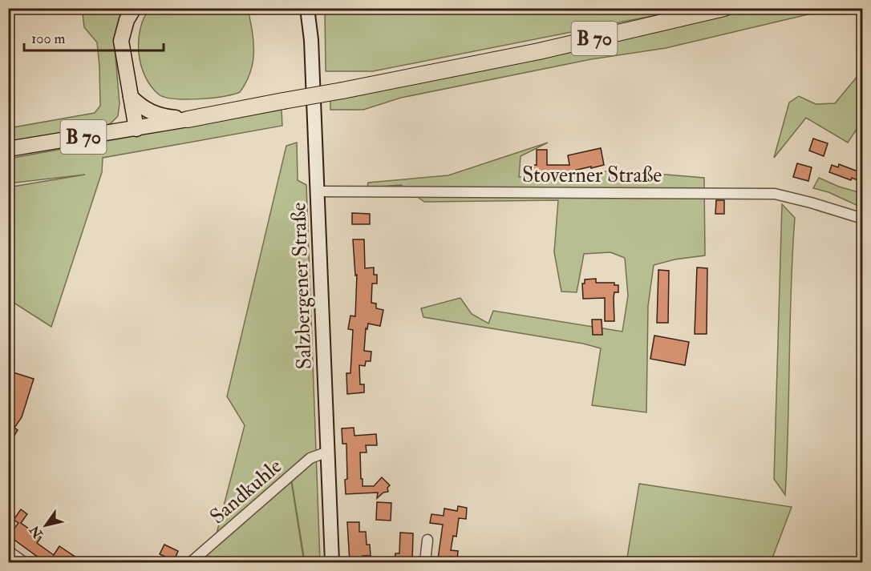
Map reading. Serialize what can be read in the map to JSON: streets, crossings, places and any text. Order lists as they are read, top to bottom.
{
  "streets": {
    "highway": ["B 70"],
    "main road": ["Salzbergener Straße"],
    "street": ["Stoverner Straße", "Sandkuhle"]
  },
  "crossings": [
    ["Stoverner Straße", "Salzbergener Straße"],
    ["Salzbergener Straße", "Sandkuhle"]
  ],
  "scale_bar": "100 m",
  "north": "bottom left"
}
